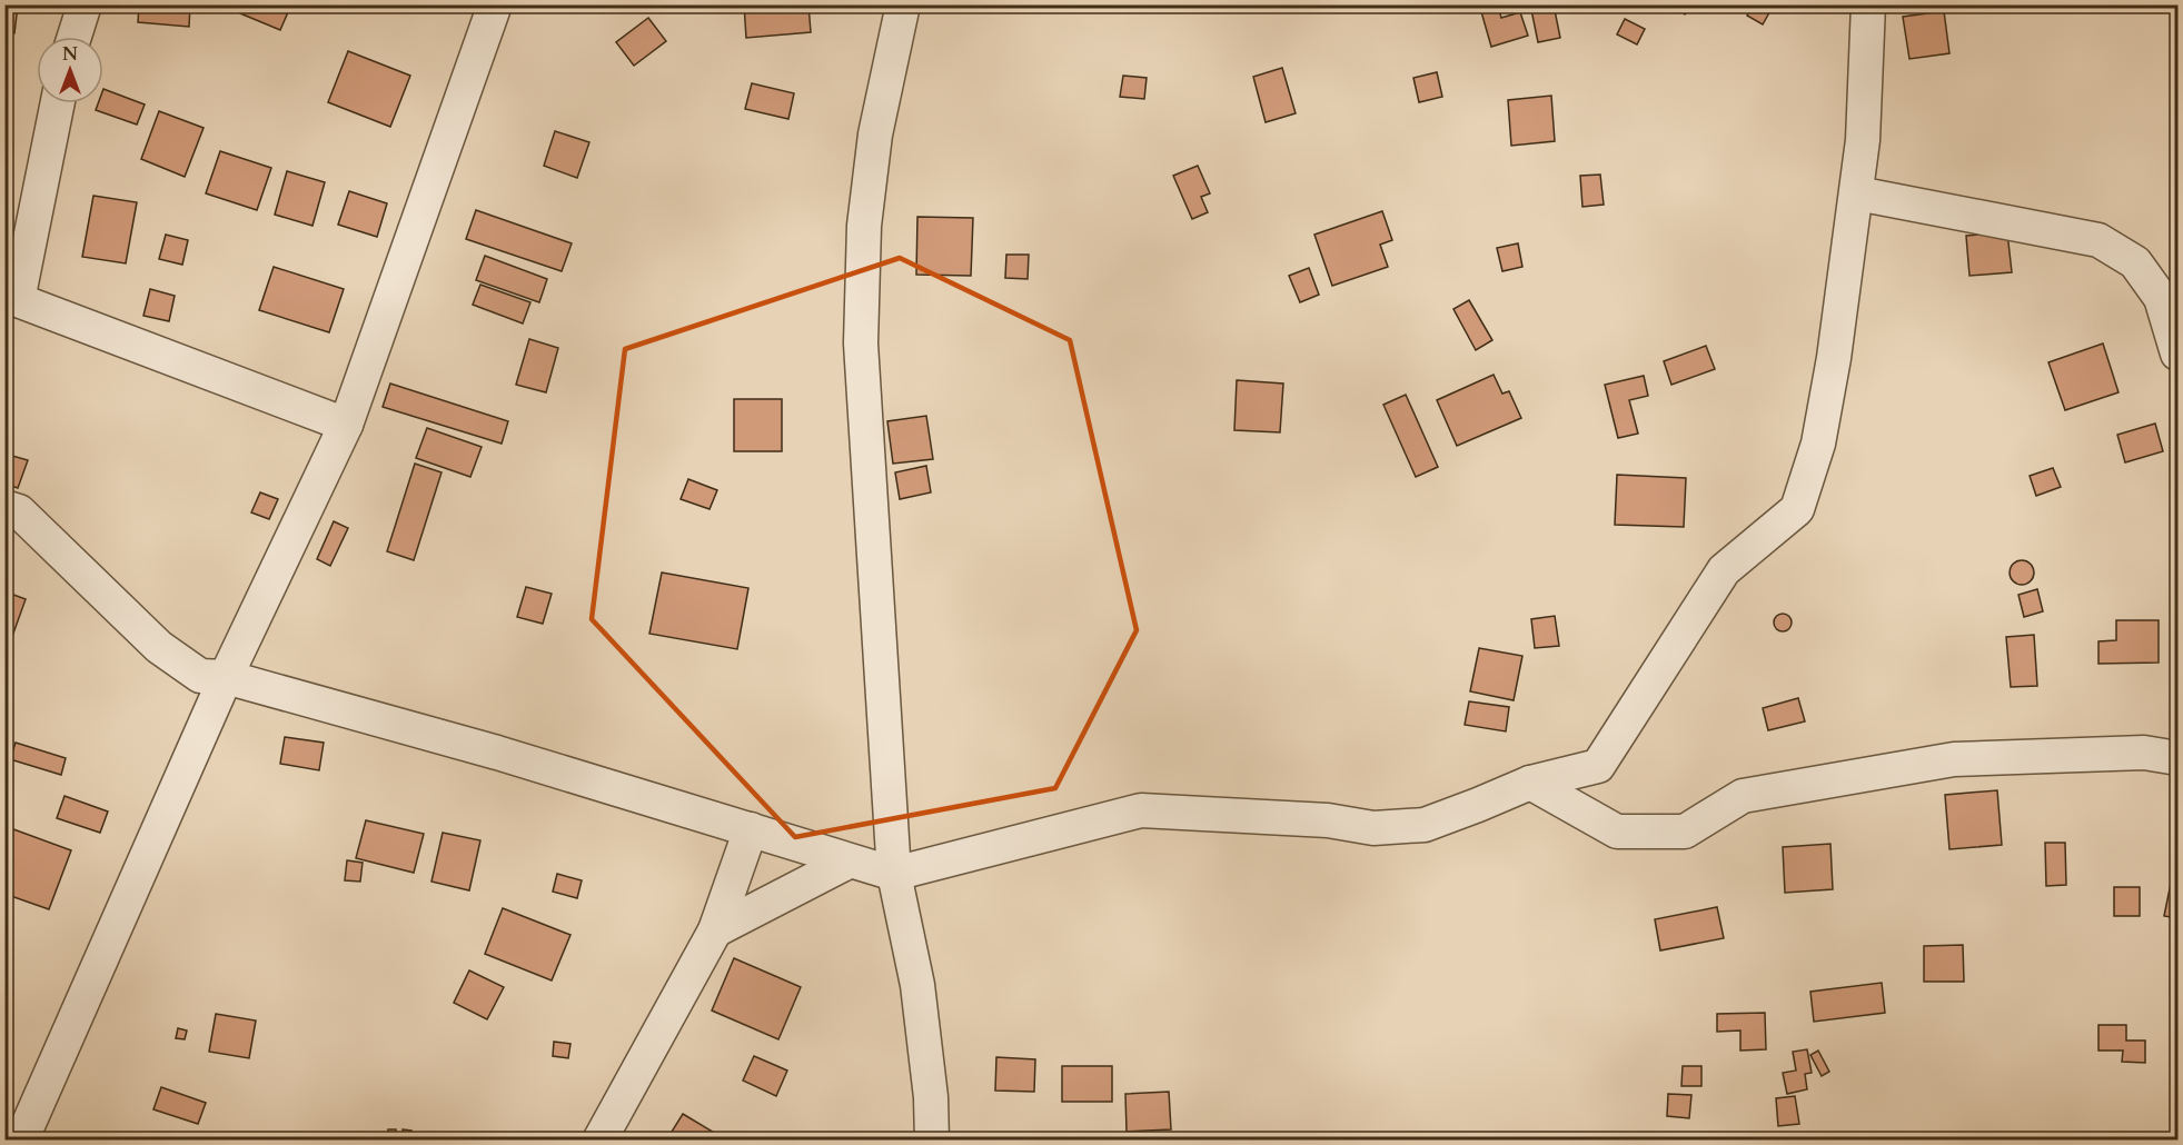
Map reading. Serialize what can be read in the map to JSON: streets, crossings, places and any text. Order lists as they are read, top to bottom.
{
  "north": "top"
}
